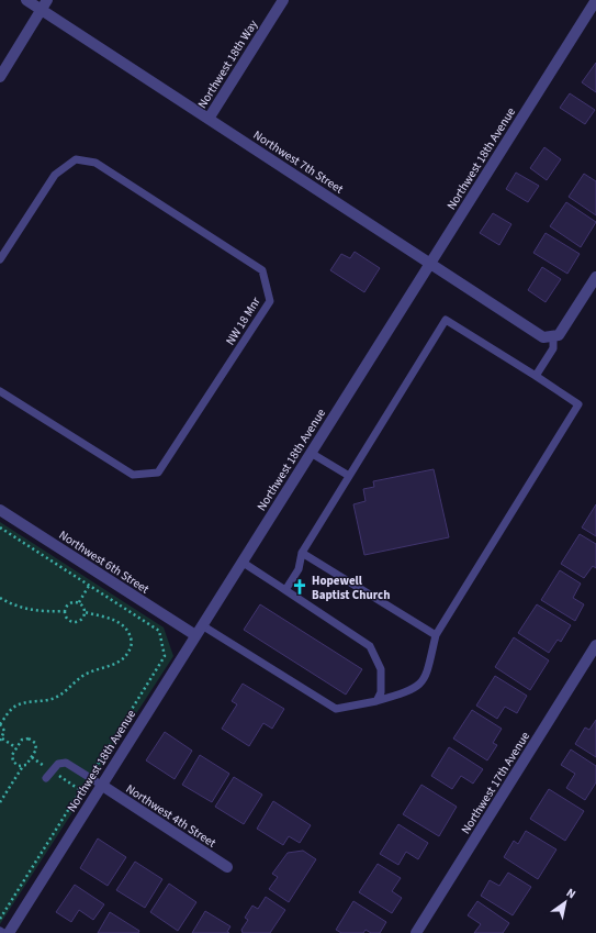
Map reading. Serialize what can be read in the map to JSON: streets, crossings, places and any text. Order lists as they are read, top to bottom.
{
  "streets": {
    "street": [
      "Northwest 18th Way",
      "Northwest 18th Avenue",
      "Northwest 7th Street",
      "Northwest 6th Street",
      "Northwest 17th Avenue",
      "Northwest 4th Street"
    ],
    "lane": ["NW 18 Mnr"]
  },
  "crossings": [
    ["Northwest 18th Way", "Northwest 7th Street"],
    ["Northwest 18th Avenue", "Northwest 7th Street"],
    ["Northwest 18th Avenue", "Northwest 6th Street"],
    ["Northwest 18th Avenue", "Northwest 4th Street"]
  ],
  "places": {
    "church": ["Hopewell Baptist Church"]
  },
  "north": "top right"
}
